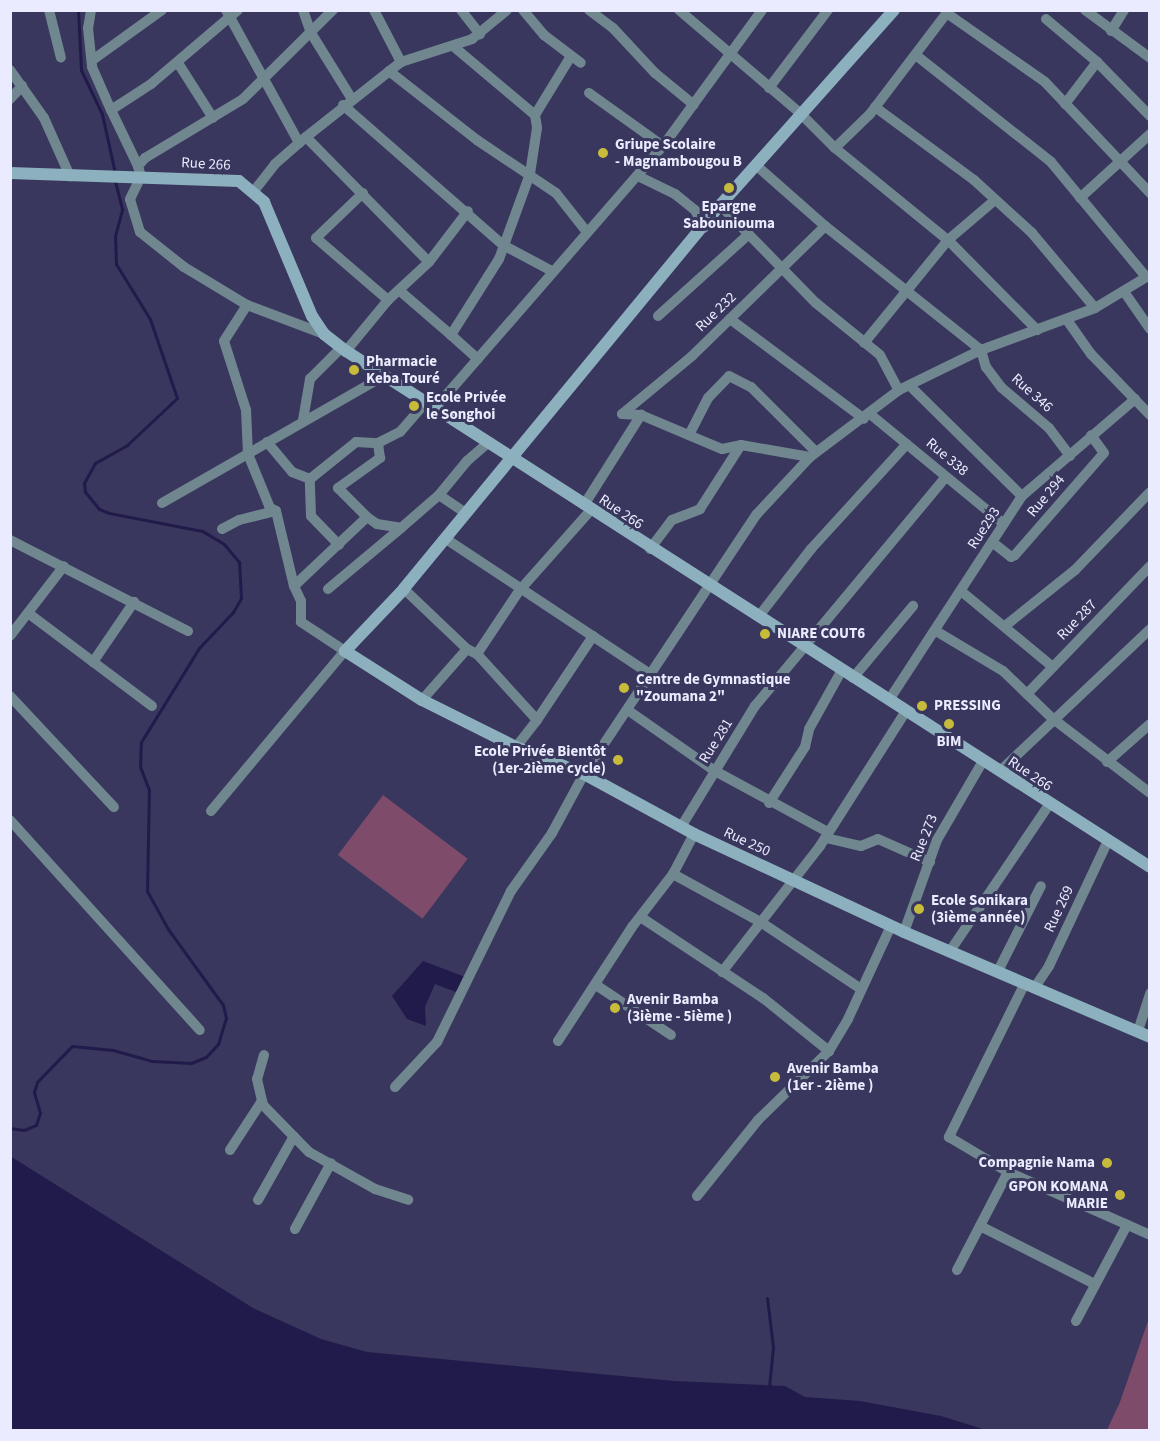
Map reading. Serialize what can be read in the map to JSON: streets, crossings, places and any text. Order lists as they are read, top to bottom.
{
  "streets": {
    "street": [
      "Rue 266",
      "Rue 232",
      "Rue 346",
      "Rue 338",
      "Rue 294",
      "Rue293",
      "Rue 287",
      "Rue 281",
      "Rue 273",
      "Rue 250",
      "Rue 269"
    ]
  },
  "crossings": [
    ["Rue 266", "Rue293"],
    ["Rue 266", "Rue 281"],
    ["Rue 266", "Rue 273"],
    ["Rue 266", "Rue 269"],
    ["Rue 232", "Rue 338"],
    ["Rue 346", "Rue293"],
    ["Rue 338", "Rue293"],
    ["Rue 338", "Rue 281"],
    ["Rue 294", "Rue293"],
    ["Rue 281", "Rue 250"],
    ["Rue 273", "Rue 250"],
    ["Rue 250", "Rue 269"]
  ],
  "places": [
    "Griupe Scolaire - Magnambougou B",
    "Epargne Sabouniouma",
    "Pharmacie Keba Touré",
    "Ecole Privée le Songhoi",
    "NIARE COUT6",
    "Centre de Gymnastique \"Zoumana 2\"",
    "PRESSING",
    "BIM",
    "Ecole Privée Bientôt (1er-2ième cycle)",
    "Ecole Sonikara (3ième année)",
    "Avenir Bamba (3ième - 5ième )",
    "Avenir Bamba (1er - 2ième )",
    "Compagnie Nama",
    "GPON KOMANA MARIE"
  ]
}
